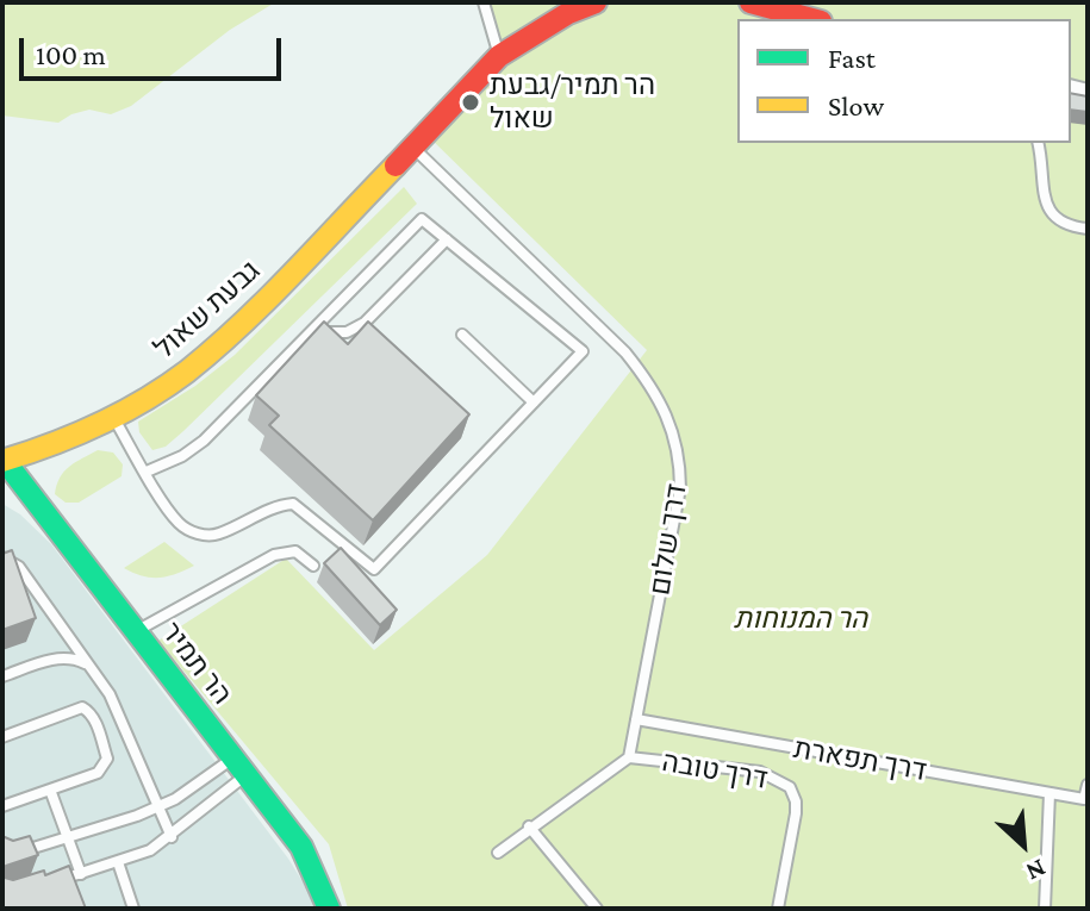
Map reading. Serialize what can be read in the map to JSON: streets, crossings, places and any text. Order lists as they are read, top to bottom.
{
  "streets": {
    "street": ["גבעת שאול", "הר תמיר"],
    "lane": ["דרך שלום", "דרך תפארת", "דרך טובה"]
  },
  "crossings": [
    ["גבעת שאול", "דרך שלום"],
    ["גבעת שאול", "הר תמיר"],
    ["דרך שלום", "דרך תפארת"],
    ["דרך שלום", "דרך טובה"]
  ],
  "parks": ["הר המנוחות"],
  "places": ["הר תמיר/גבעת שאול"],
  "legend": ["Fast", "Slow"],
  "scale_bar": "100 m",
  "north": "bottom right"
}
